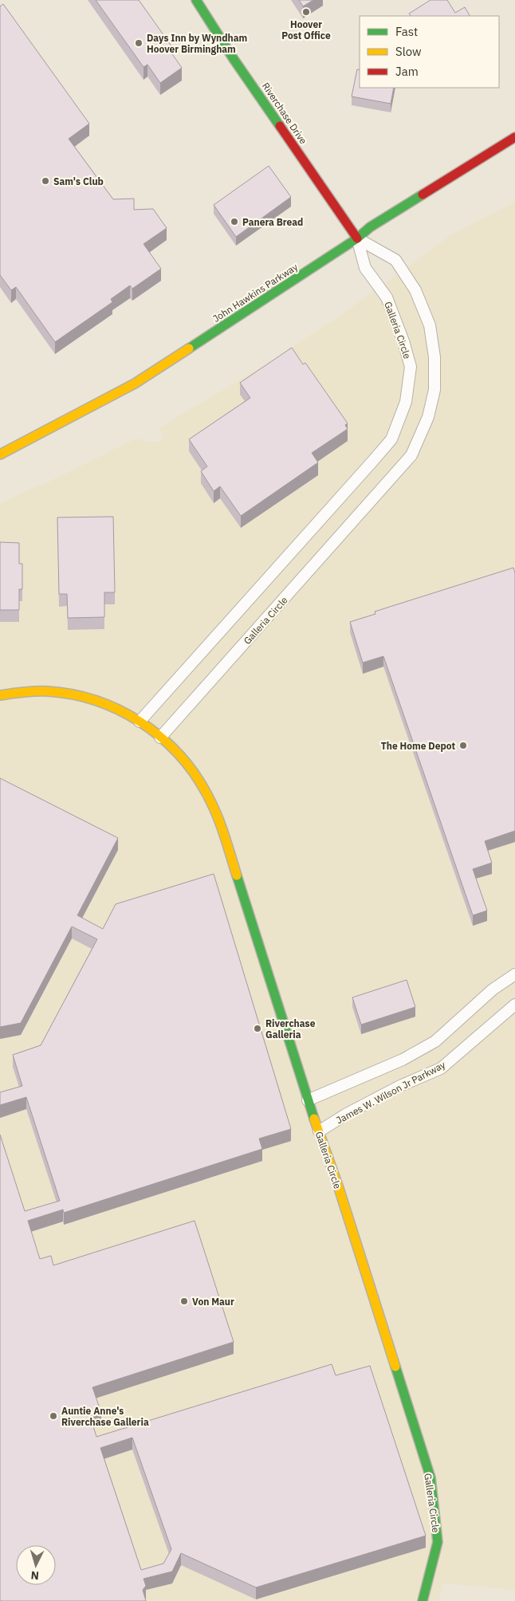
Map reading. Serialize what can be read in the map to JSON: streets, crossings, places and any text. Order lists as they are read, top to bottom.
{
  "streets": {
    "street": [
      "Riverchase Drive",
      "John Hawkins Parkway",
      "Galleria Circle",
      "James W. Wilson Jr Parkway"
    ]
  },
  "crossings": [
    ["Riverchase Drive", "John Hawkins Parkway"],
    ["Riverchase Drive", "Galleria Circle"],
    ["John Hawkins Parkway", "Galleria Circle"],
    ["Galleria Circle", "James W. Wilson Jr Parkway"]
  ],
  "places": [
    "Hoover Post Office",
    "Days Inn by Wyndham Hoover Birmingham",
    "Sam's Club",
    "Panera Bread",
    "The Home Depot",
    "Riverchase Galleria",
    "Von Maur",
    "Auntie Anne's Riverchase Galleria"
  ],
  "legend": ["Fast", "Slow", "Jam"],
  "north": "bottom"
}
